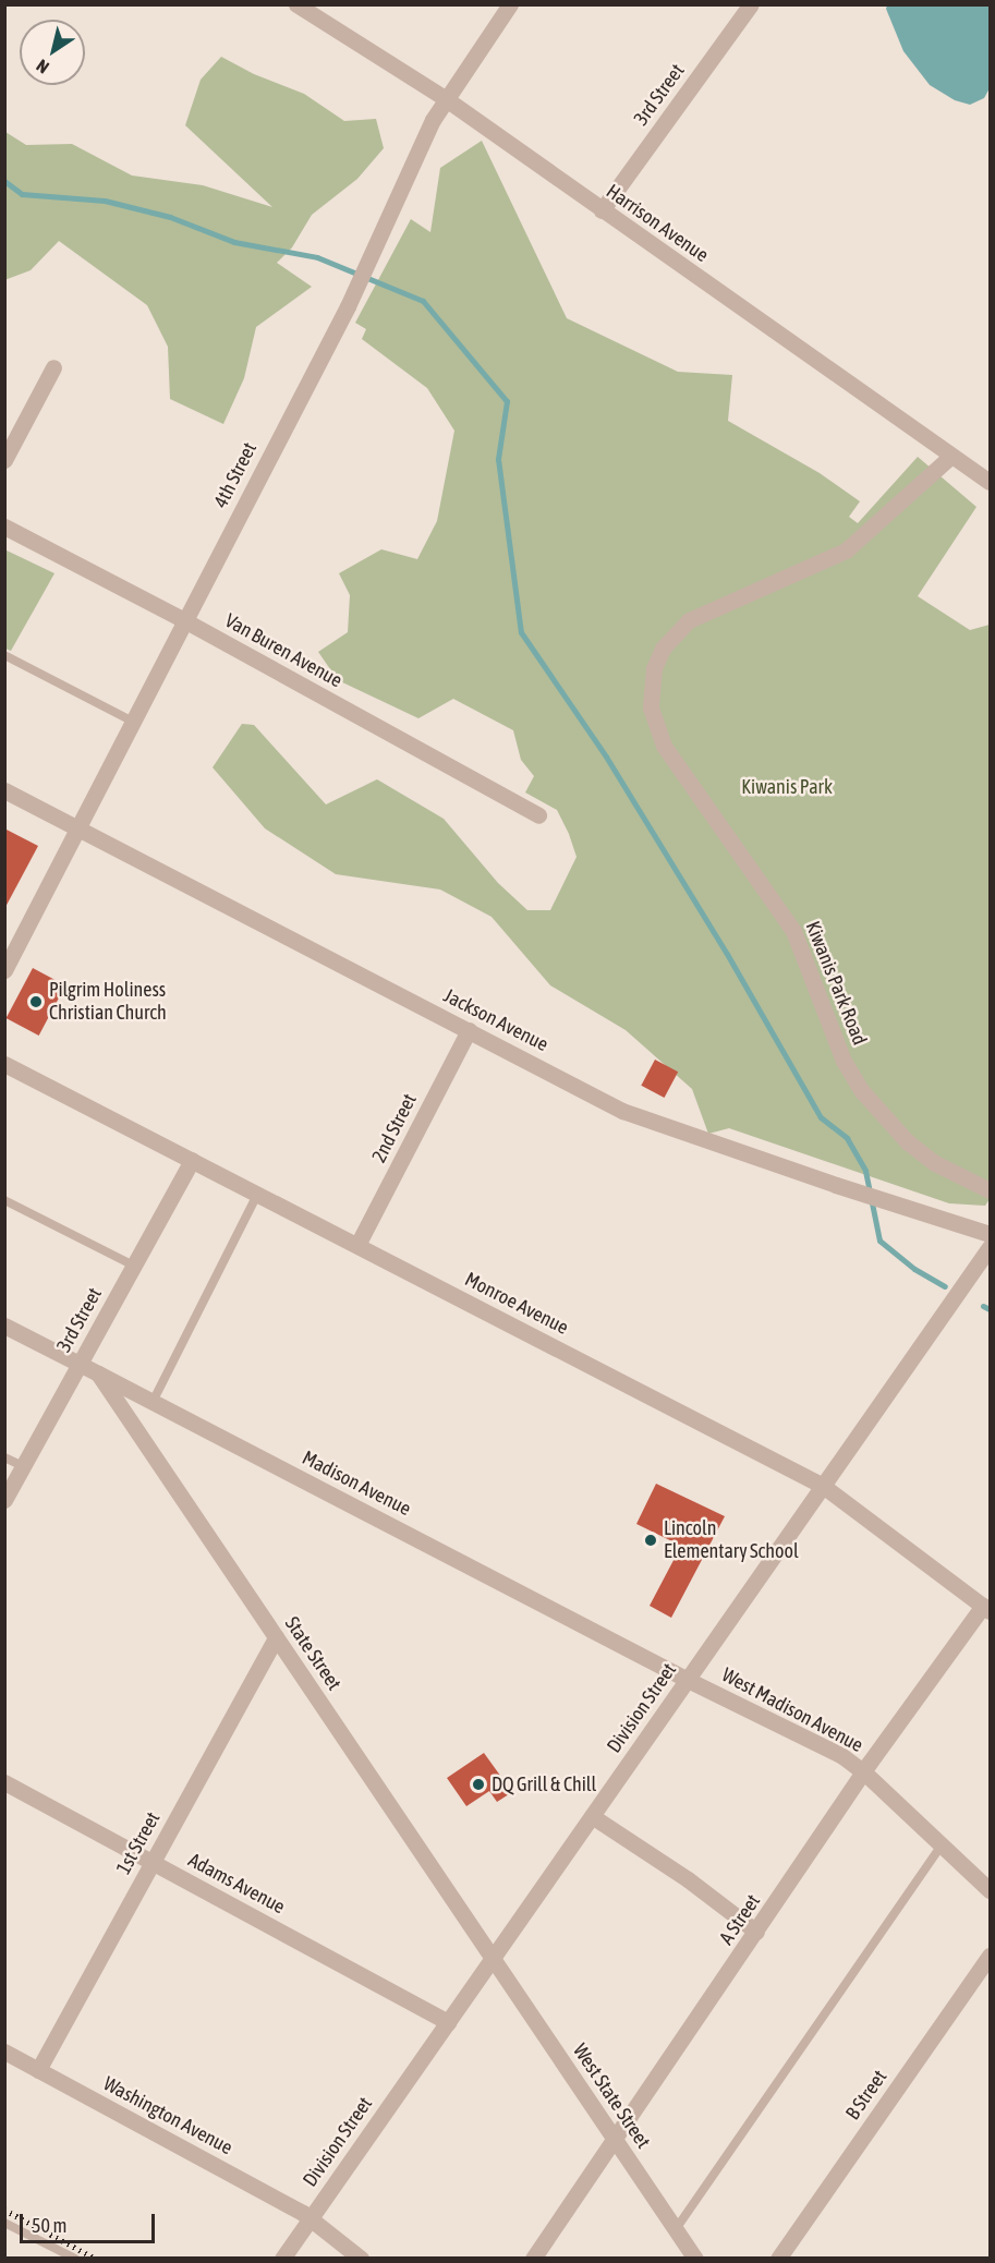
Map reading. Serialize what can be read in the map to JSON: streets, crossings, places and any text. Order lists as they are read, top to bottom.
{
  "streets": {
    "street": [
      "3rd Street",
      "Harrison Avenue",
      "4th Street",
      "Van Buren Avenue",
      "Kiwanis Park Road",
      "Jackson Avenue",
      "2nd Street",
      "Monroe Avenue",
      "Madison Avenue",
      "State Street",
      "Division Street",
      "West Madison Avenue",
      "1st Street",
      "Adams Avenue",
      "A Street",
      "B Street",
      "West State Street",
      "Washington Avenue"
    ]
  },
  "crossings": [
    ["3rd Street", "Harrison Avenue"],
    ["3rd Street", "Monroe Avenue"],
    ["3rd Street", "Madison Avenue"],
    ["Harrison Avenue", "4th Street"],
    ["Harrison Avenue", "Kiwanis Park Road"],
    ["4th Street", "Van Buren Avenue"],
    ["4th Street", "Jackson Avenue"],
    ["Jackson Avenue", "2nd Street"],
    ["2nd Street", "Monroe Avenue"],
    ["Monroe Avenue", "Division Street"],
    ["Monroe Avenue", "A Street"],
    ["Madison Avenue", "State Street"],
    ["Madison Avenue", "Division Street"],
    ["Madison Avenue", "West Madison Avenue"],
    ["State Street", "Division Street"],
    ["State Street", "1st Street"],
    ["State Street", "West State Street"],
    ["Division Street", "West Madison Avenue"],
    ["Division Street", "Adams Avenue"],
    ["Division Street", "West State Street"],
    ["Division Street", "Washington Avenue"],
    ["West Madison Avenue", "A Street"],
    ["1st Street", "Adams Avenue"],
    ["1st Street", "Washington Avenue"],
    ["A Street", "West State Street"]
  ],
  "parks": ["Kiwanis Park"],
  "places": ["Pilgrim Holiness Christian Church", "Lincoln Elementary School", "DQ Grill & Chill"],
  "scale_bar": "50 m",
  "north": "bottom left"
}
